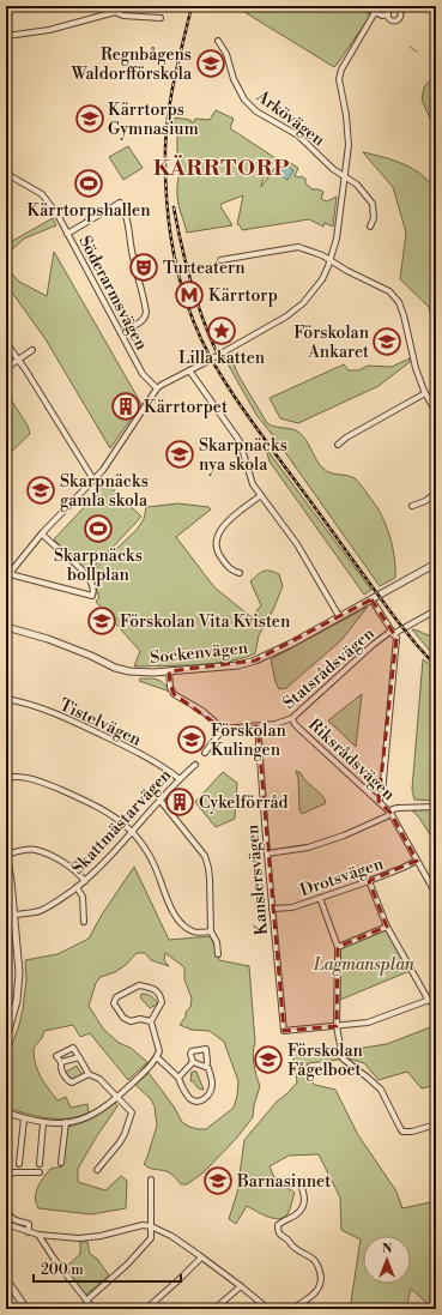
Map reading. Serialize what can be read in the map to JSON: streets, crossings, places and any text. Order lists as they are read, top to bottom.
{
  "streets": {
    "street": [
      "Arkövägen",
      "Söderarmsvägen",
      "Sockenvägen",
      "Statsrådsvägen",
      "Tistelvägen",
      "Riksrådsvägen",
      "Skattmästarvägen",
      "Drotsvägen",
      "Kanslersvägen"
    ]
  },
  "crossings": [
    ["Statsrådsvägen", "Riksrådsvägen"],
    ["Statsrådsvägen", "Kanslersvägen"],
    ["Tistelvägen", "Skattmästarvägen"],
    ["Riksrådsvägen", "Drotsvägen"],
    ["Drotsvägen", "Kanslersvägen"]
  ],
  "districts": ["KÄRRTORP"],
  "parks": ["Lagmansplan"],
  "places": {
    "school or university": [
      "Regnbågens Waldorfförskola",
      "Kärrtorps Gymnasium",
      "Förskolan Ankaret",
      "Skarpnäcks nya skola",
      "Skarpnäcks gamla skola",
      "Förskolan Vita Kvisten",
      "Förskolan Kulingen",
      "Förskolan Fågelboet",
      "Barnasinnet"
    ],
    "sports": ["Kärrtorpshallen", "Skarpnäcks bollplan"],
    "theatre": ["Turteatern"],
    "metro station": ["Kärrtorp"],
    "place": ["Lilla katten"],
    "building": ["Kärrtorpet", "Cykelförråd"]
  },
  "scale_bar": "200 m",
  "north": "top"
}
